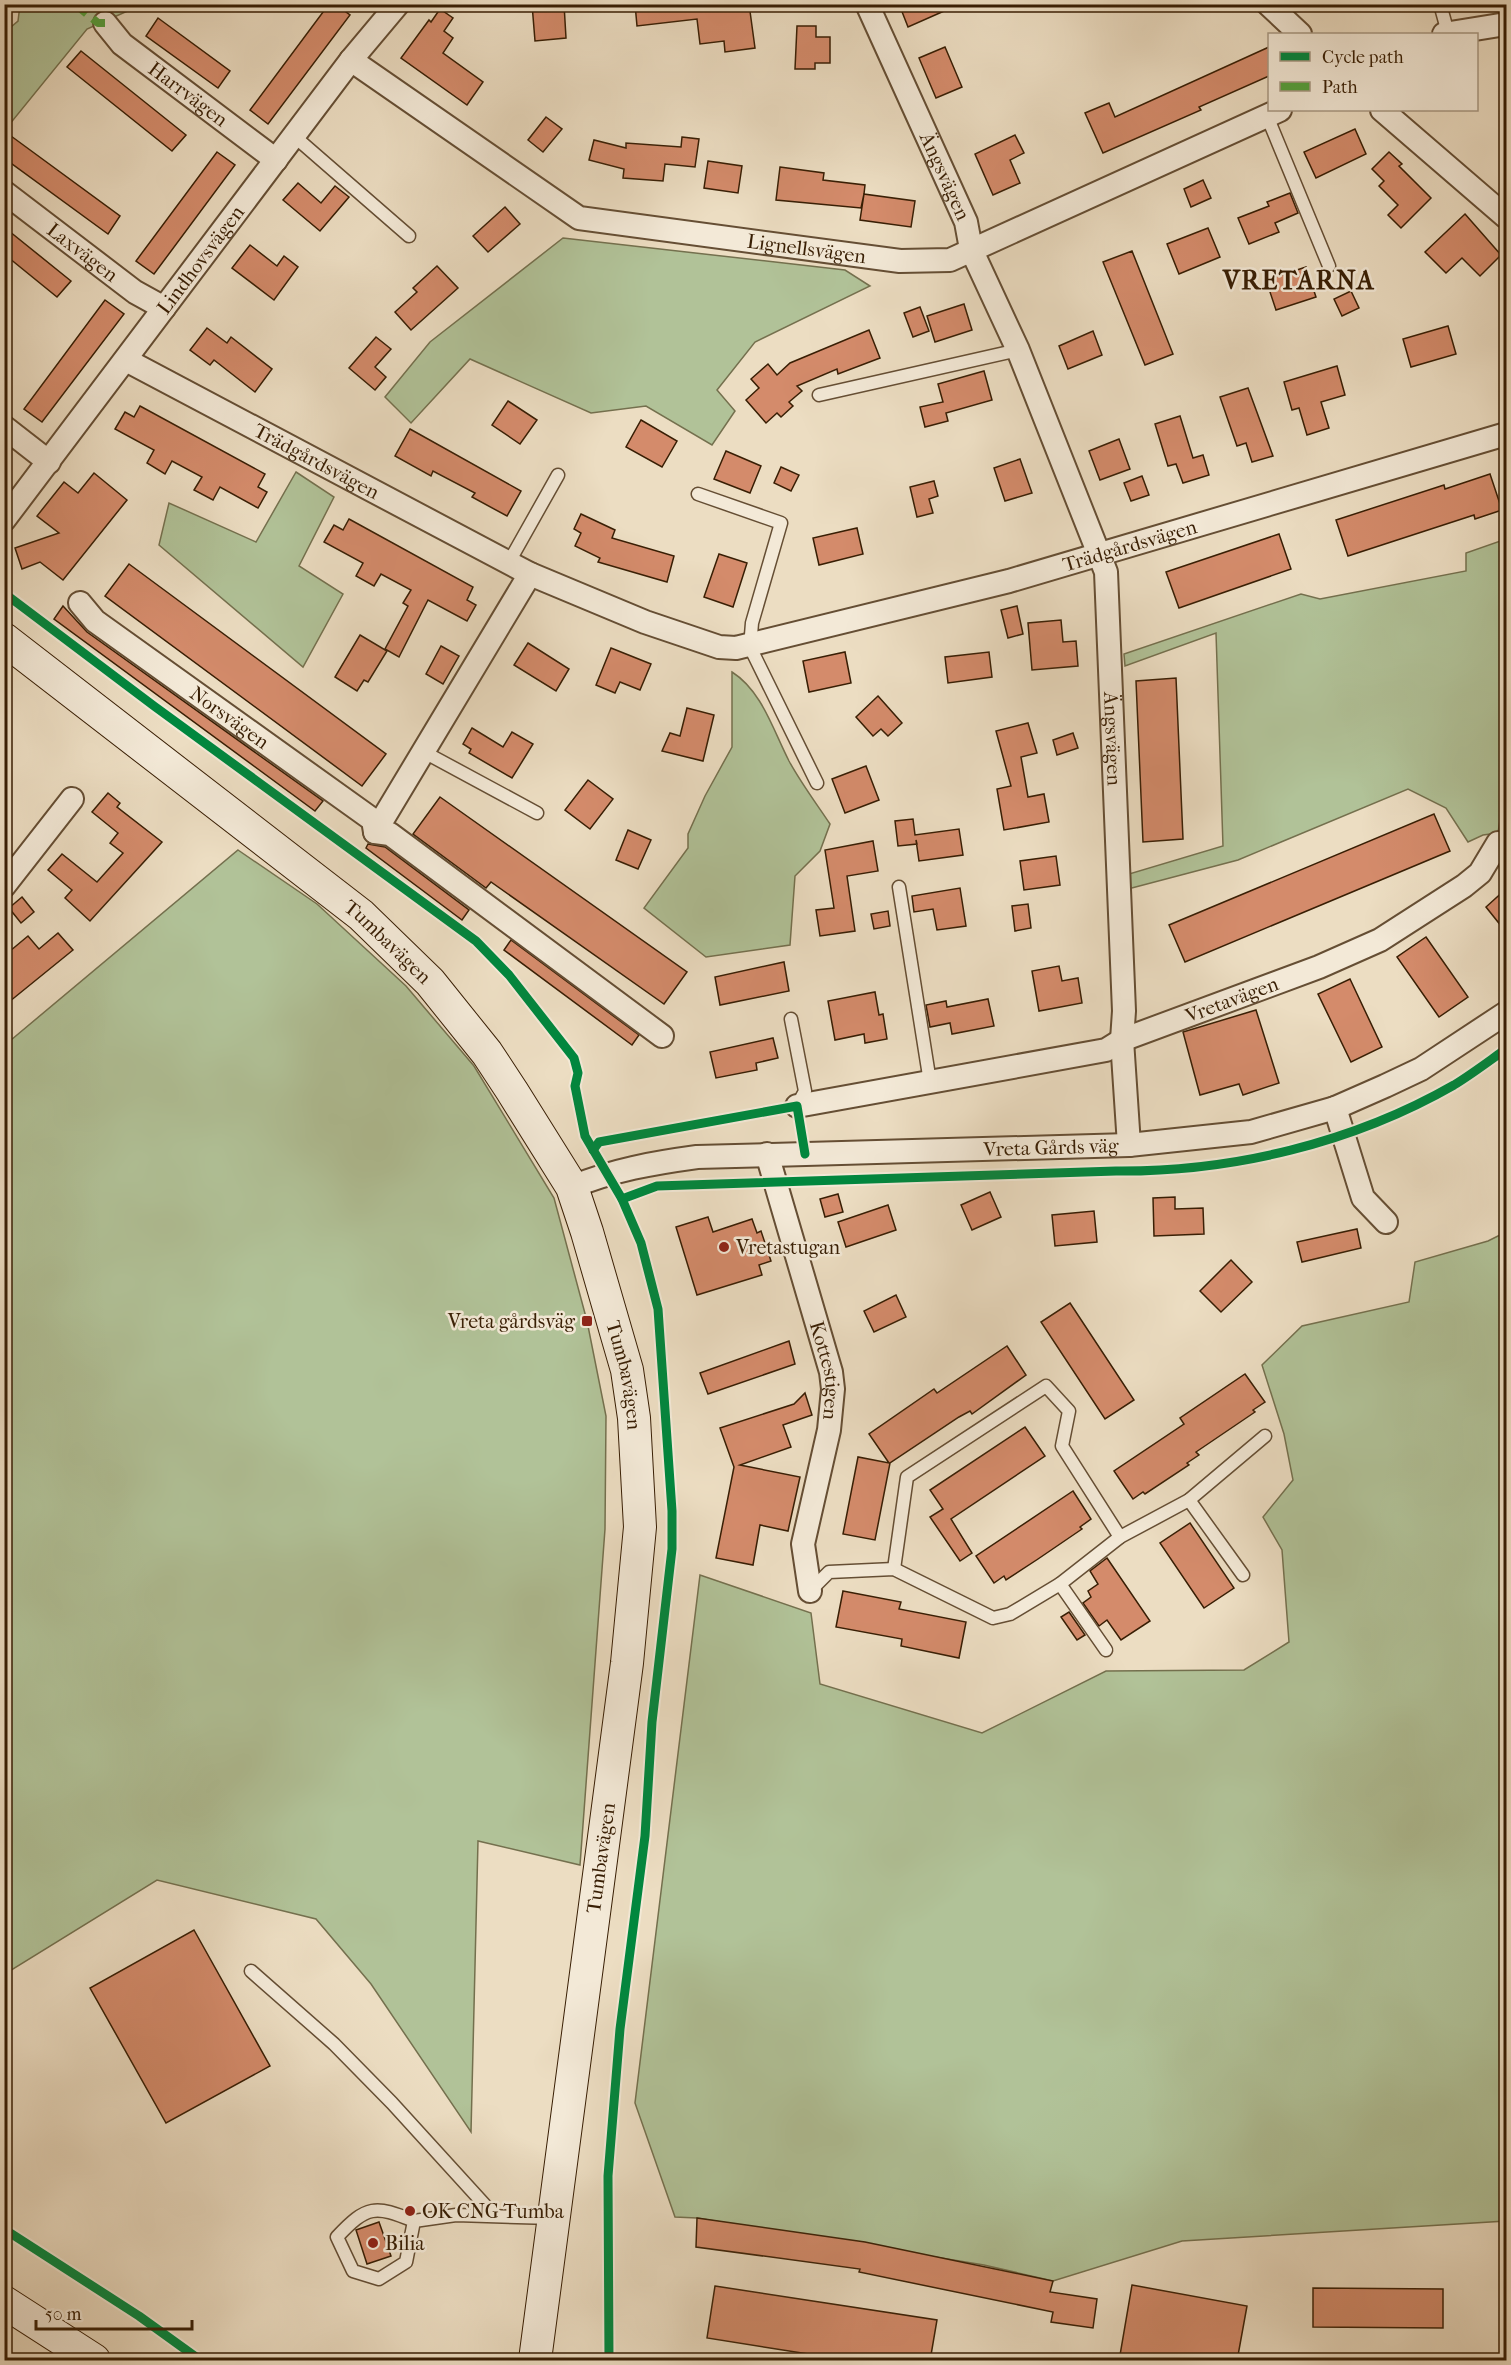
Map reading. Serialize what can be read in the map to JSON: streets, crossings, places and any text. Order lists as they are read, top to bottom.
{
  "streets": {
    "main road": ["Tumbavägen"],
    "street": [
      "Harrvägen",
      "Ängsvägen",
      "Lignellsvägen",
      "Laxvägen",
      "Lindhovsvägen",
      "Trädgårdsvägen",
      "Norsvägen",
      "Vretavägen",
      "Vreta Gårds väg",
      "Kottestigen"
    ]
  },
  "crossings": [
    ["Harrvägen", "Lindhovsvägen"],
    ["Ängsvägen", "Lignellsvägen"],
    ["Ängsvägen", "Trädgårdsvägen"],
    ["Ängsvägen", "Vretavägen"],
    ["Ängsvägen", "Vreta Gårds väg"],
    ["Lignellsvägen", "Lindhovsvägen"],
    ["Laxvägen", "Lindhovsvägen"],
    ["Lindhovsvägen", "Trädgårdsvägen"],
    ["Tumbavägen", "Vreta Gårds väg"],
    ["Vreta Gårds väg", "Kottestigen"]
  ],
  "districts": ["VRETARNA"],
  "places": {
    "other": ["Vretastugan", "OK CNG Tumba", "Bilia"],
    "transit": ["Vreta gårdsväg"]
  },
  "legend": ["Cycle path", "Path"],
  "scale_bar": "50 m"
}
